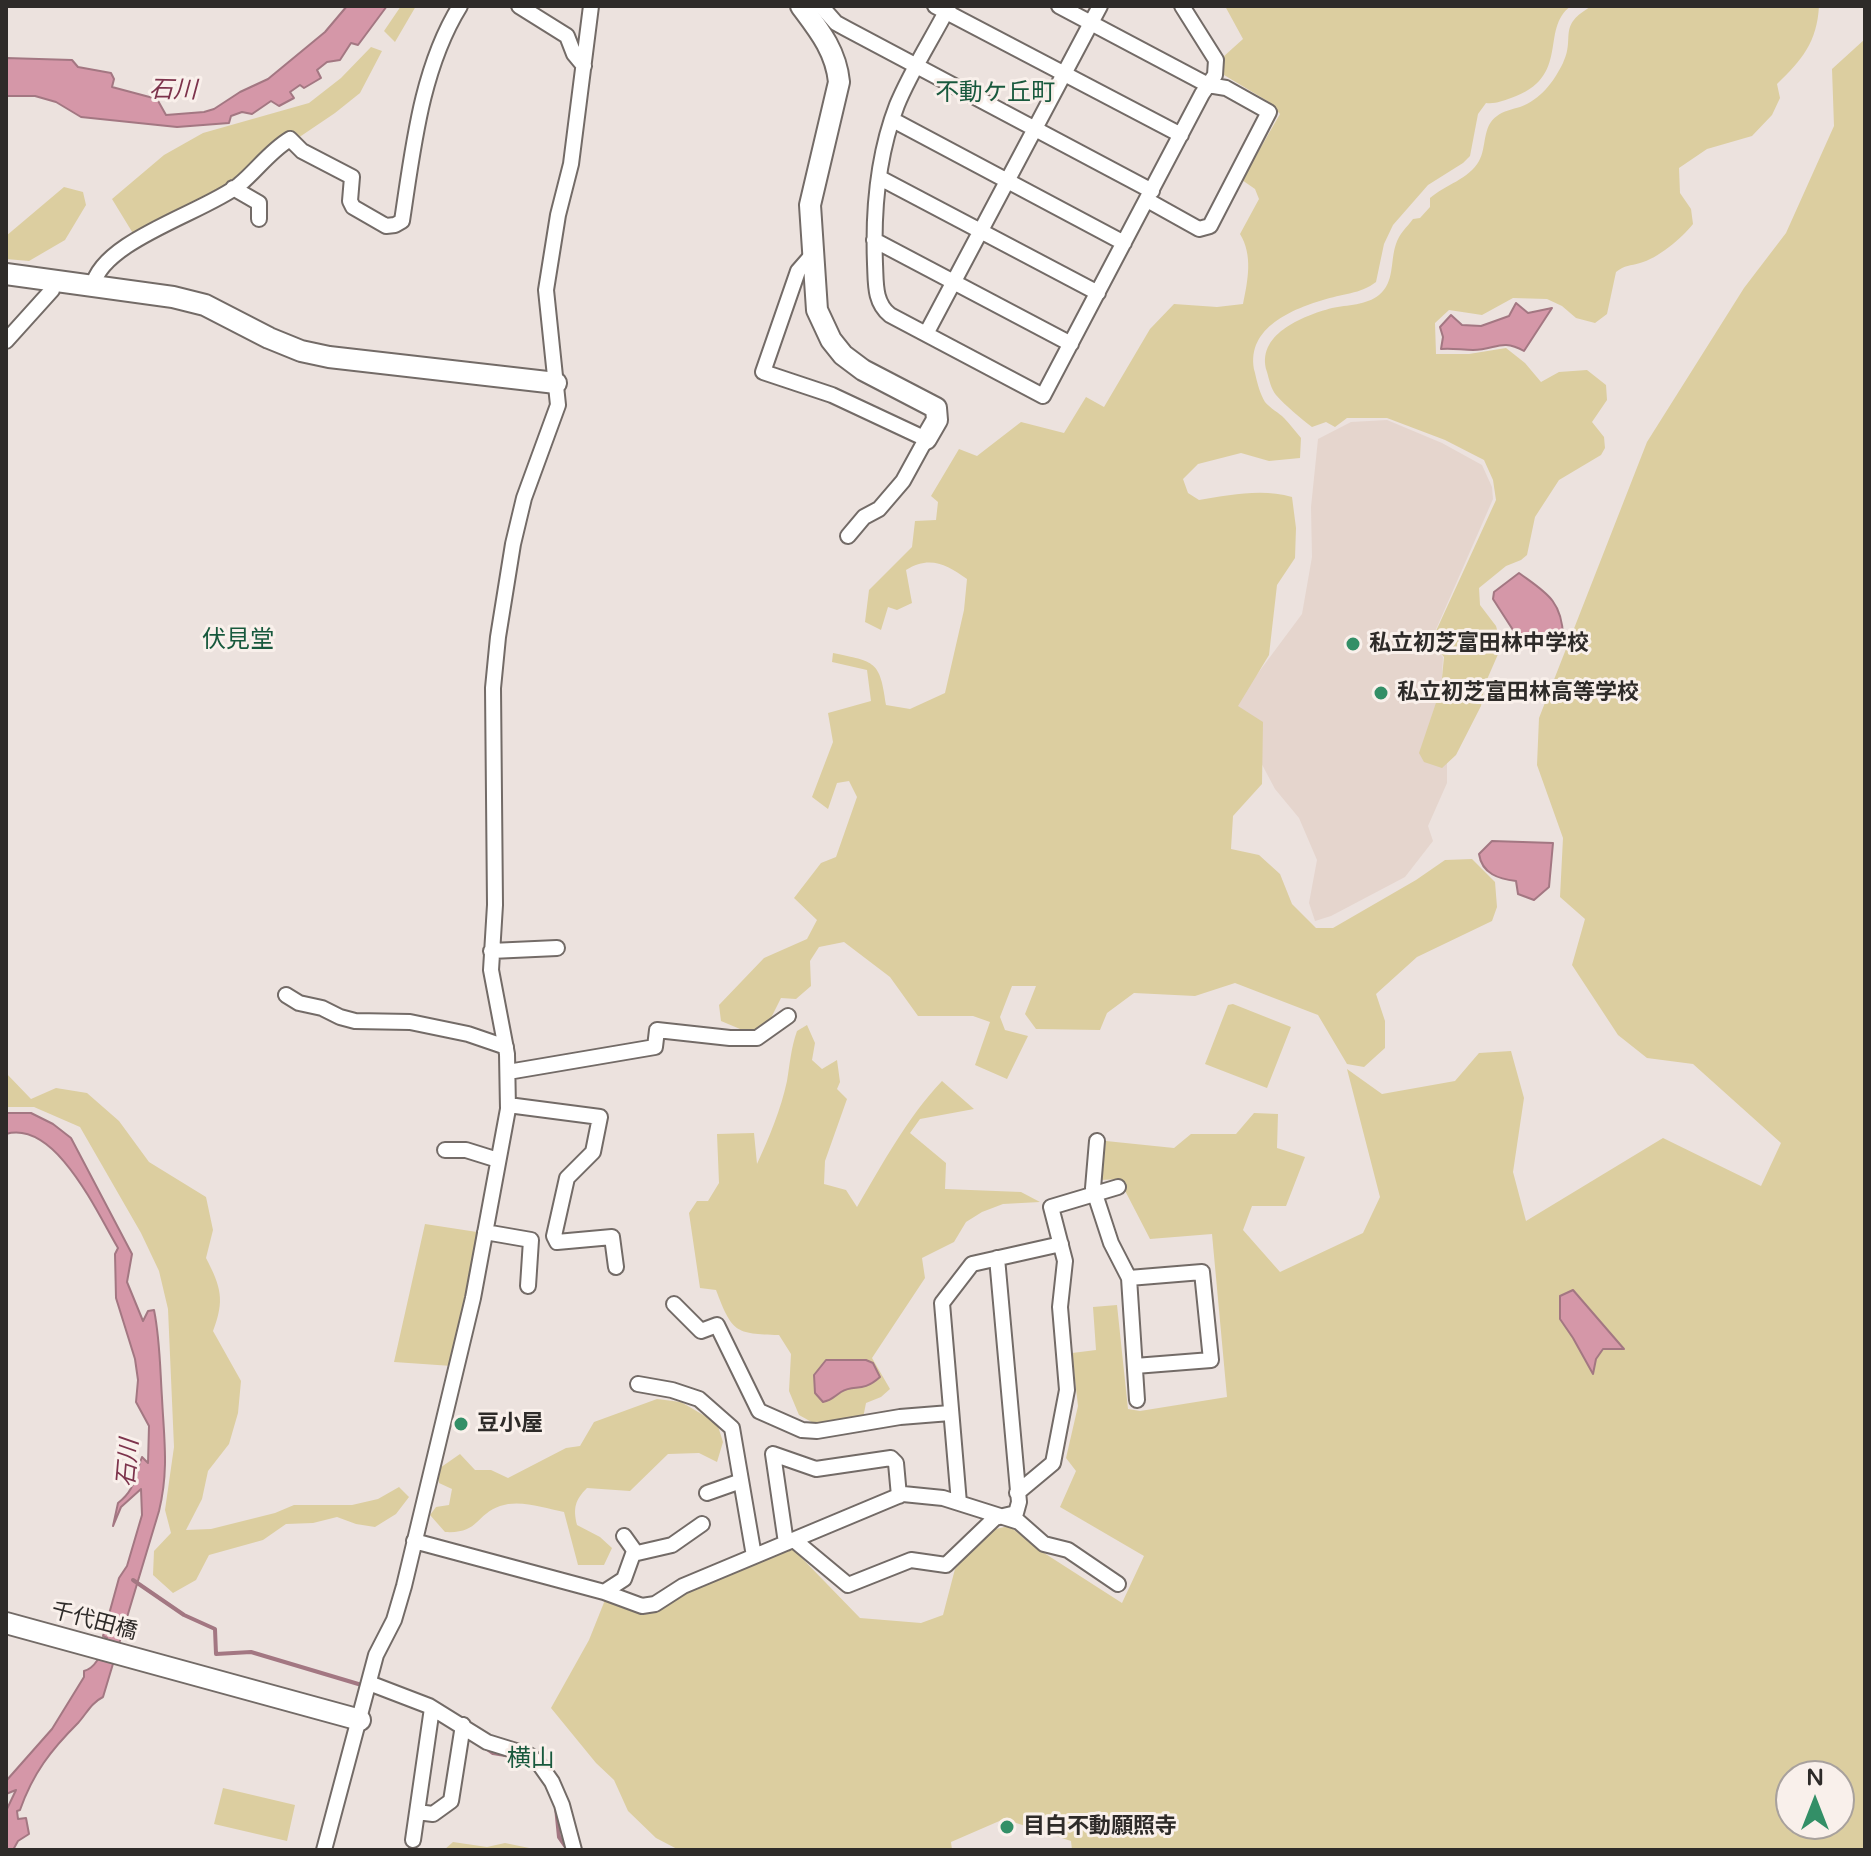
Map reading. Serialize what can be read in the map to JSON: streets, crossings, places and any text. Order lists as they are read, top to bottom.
{
  "streets": {
    "street": ["千代田橋"]
  },
  "districts": ["不動ケ丘町", "伏見堂", "横山"],
  "water": ["石川"],
  "places": [
    "私立初芝富田林中学校",
    "私立初芝富田林高等学校",
    "豆小屋",
    "目白不動願照寺"
  ],
  "north": "top"
}
